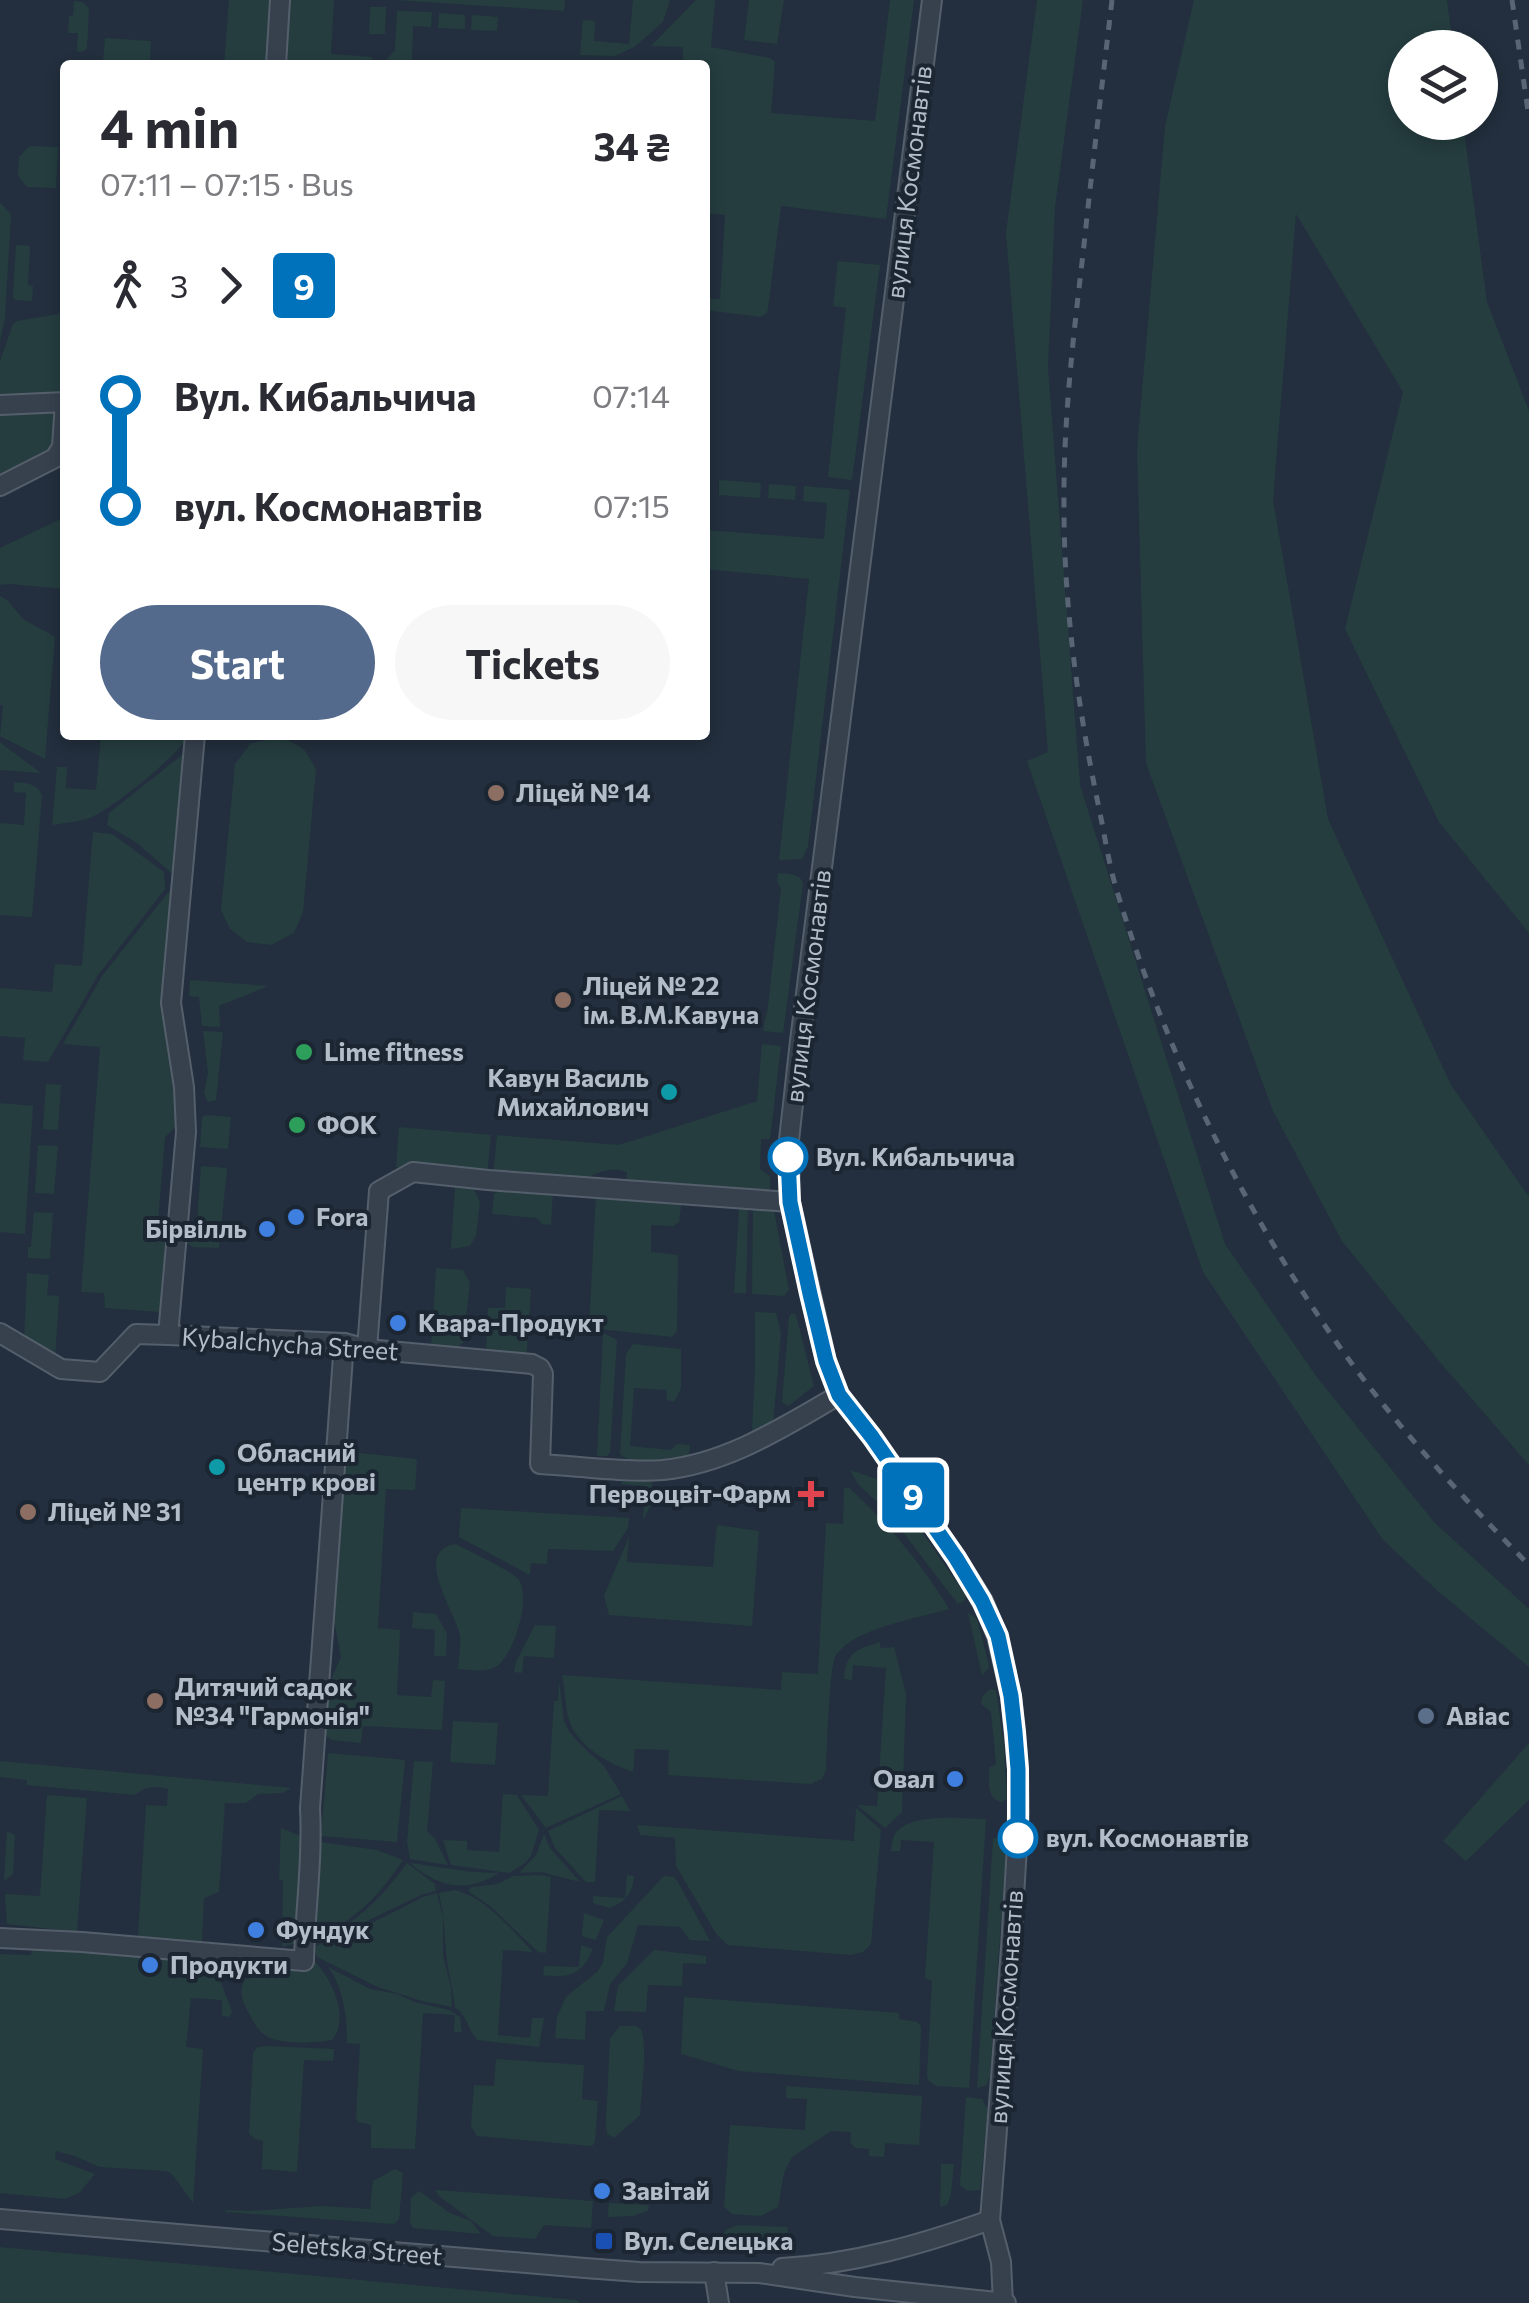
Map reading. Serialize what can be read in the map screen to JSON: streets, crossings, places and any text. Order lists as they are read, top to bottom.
{
  "streets": {
    "street": ["вулиця Космонавтів", "Kybalchycha Street", "Seletska Street"]
  },
  "crossings": [
    ["вулиця Космонавтів", "Kybalchycha Street"],
    ["вулиця Космонавтів", "Seletska Street"]
  ],
  "places": {
    "other": [
      "Ліцей № 14",
      "Ліцей № 22 ім. В.М.Кавуна",
      "Lime fitness",
      "Кавун Василь Михайлович",
      "ФОК",
      "Вул. Кибальчича",
      "Fora",
      "Бірвілль",
      "Квара-Продукт",
      "Обласний центр крові",
      "Ліцей № 31",
      "Дитячий садок №34 \"Гармонія\"",
      "Авіас",
      "Овал",
      "вул. Космонавтів",
      "Фундук",
      "Продукти",
      "Завітай"
    ],
    "health": ["Первоцвіт-Фарм"],
    "transit": ["Вул. Селецька"]
  },
  "lines": ["bus line 9"],
  "page": {
    "on_map": "9",
    "heading": ["4 min", "07:11 – 07:15 · Bus", "34 ₴"],
    "legs": ["3", "9"],
    "list": [
      {
        "name": "Вул. Кибальчича",
        "value": "07:14"
      },
      {
        "name": "вул. Космонавтів",
        "value": "07:15"
      }
    ],
    "buttons": ["Start", "Tickets"]
  }
}
